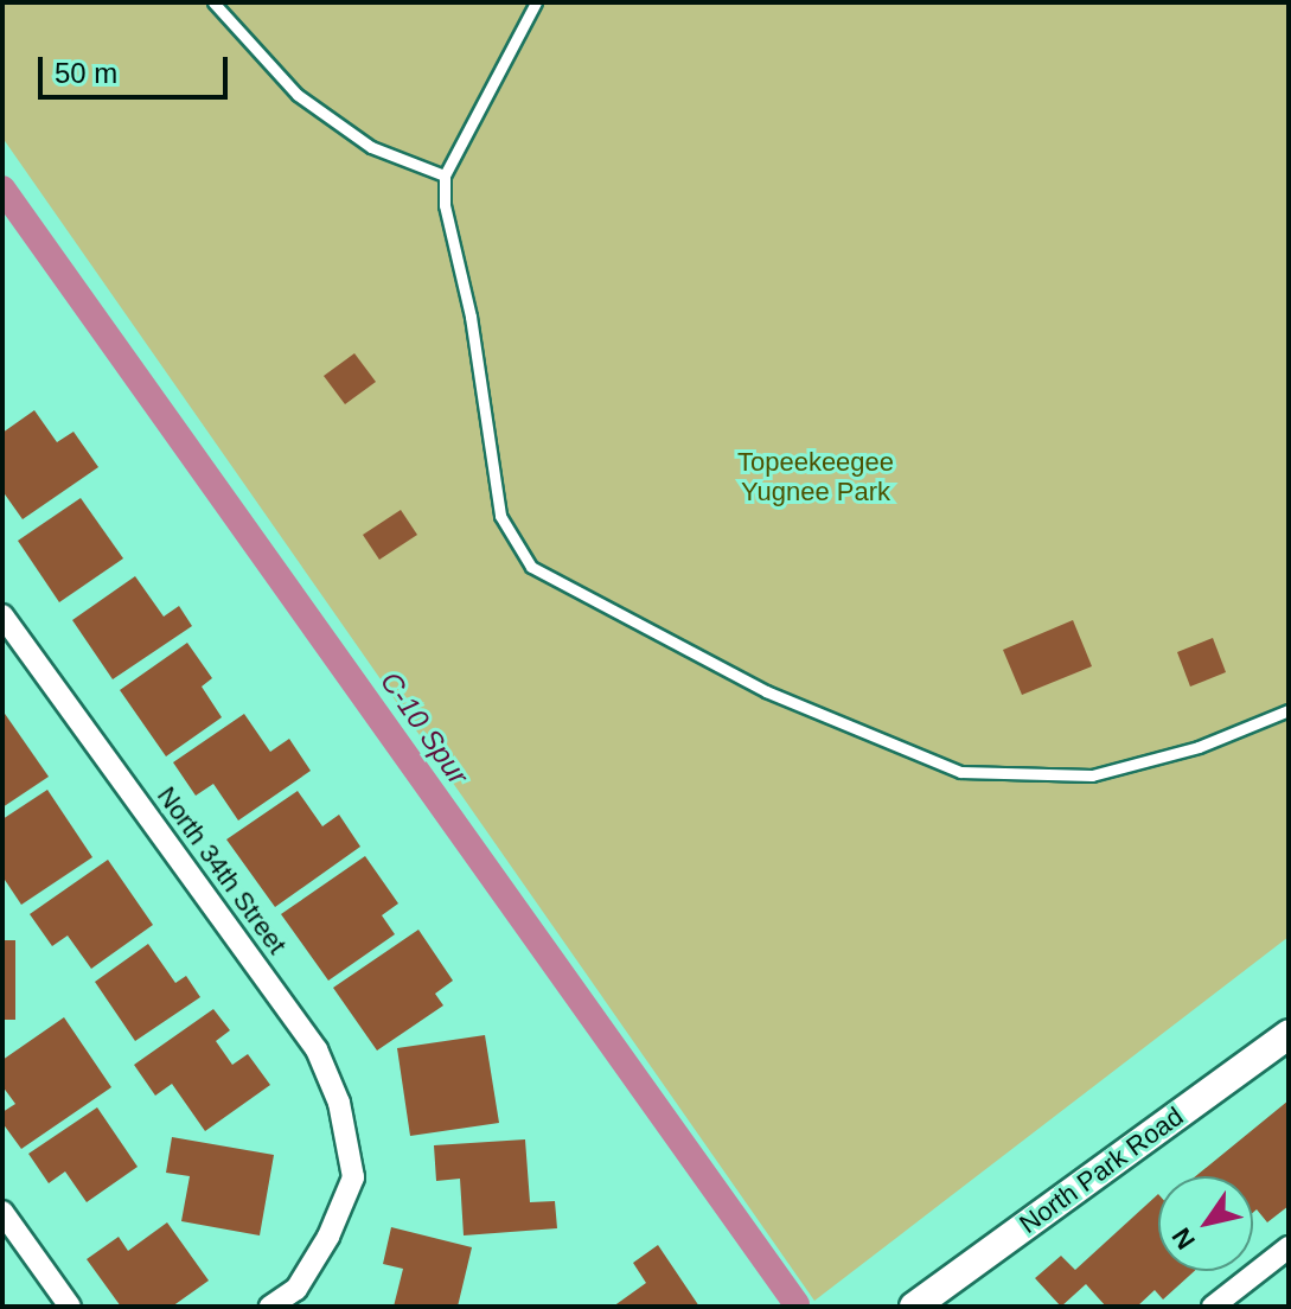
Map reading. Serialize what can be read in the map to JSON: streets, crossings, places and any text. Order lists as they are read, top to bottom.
{
  "streets": {
    "street": ["North 34th Street", "North Park Road"]
  },
  "water": ["C-10 Spur"],
  "parks": ["Topeekeegee Yugnee Park"],
  "scale_bar": "50 m",
  "north": "bottom left"
}
